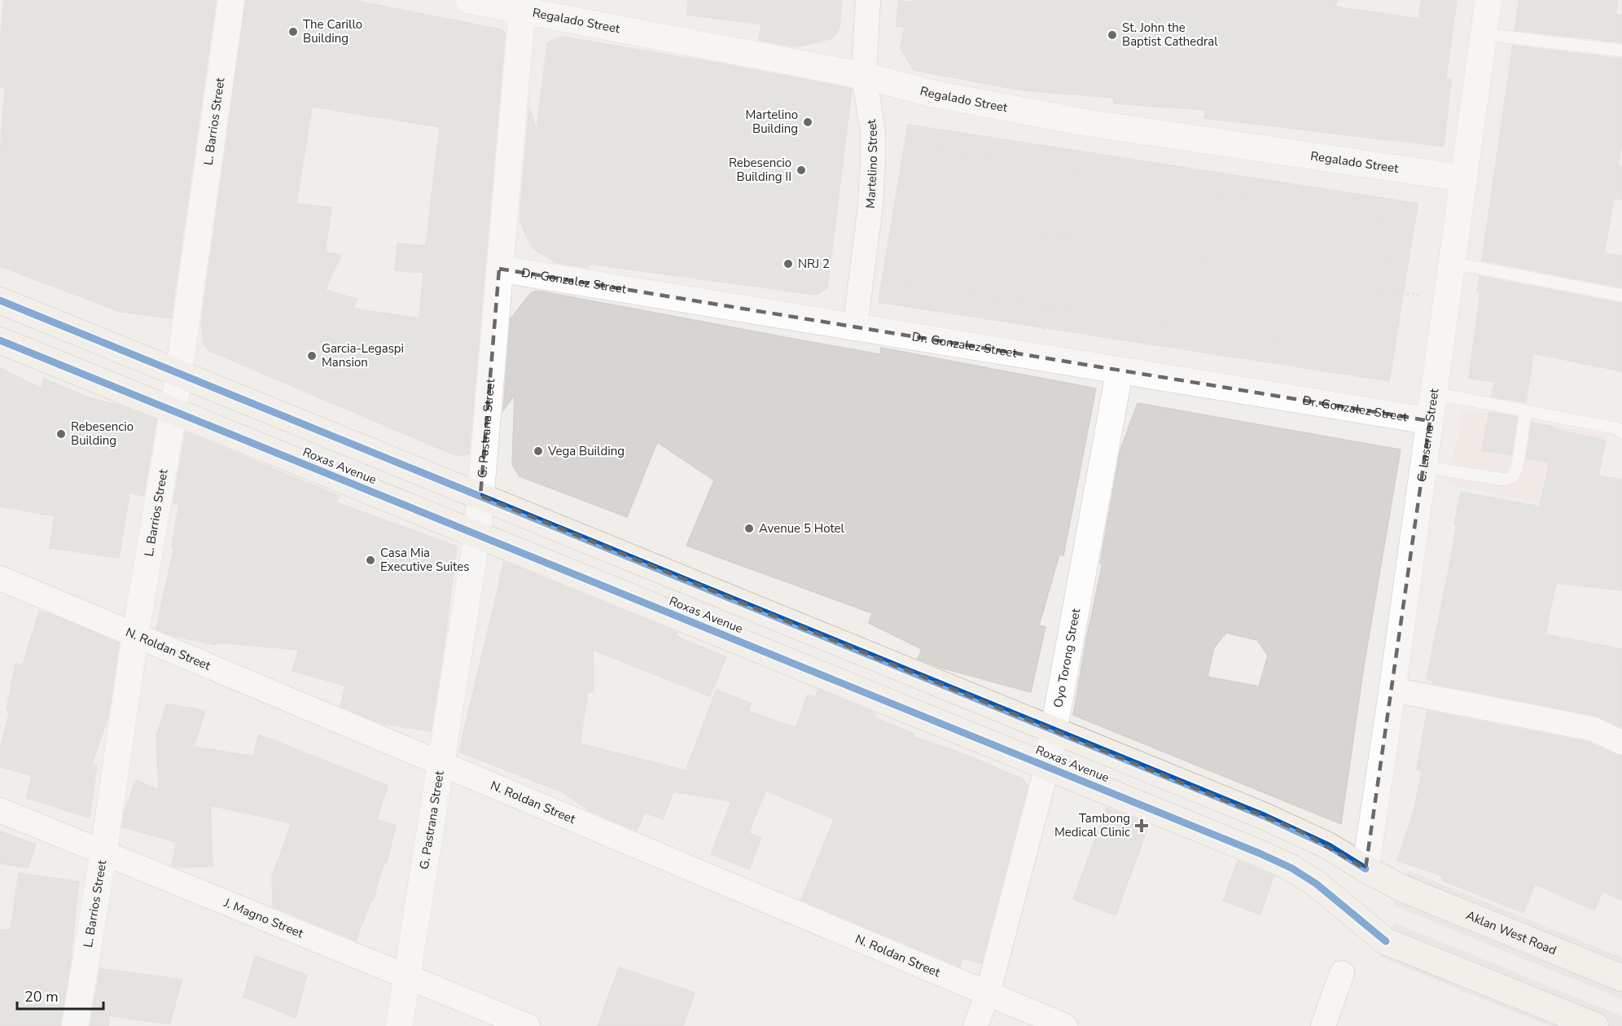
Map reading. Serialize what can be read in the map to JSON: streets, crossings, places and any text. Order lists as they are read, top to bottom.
{
  "streets": {
    "main road": ["Roxas Avenue", "Aklan West Road"],
    "street": [
      "Regalado Street",
      "L. Barrios Street",
      "Martelino Street",
      "Dr. Gonzalez Street",
      "G. Pastrana Street",
      "C. Laserna Street",
      "N. Roldan Street",
      "Oyo Torong Street",
      "J. Magno Street"
    ]
  },
  "crossings": [
    ["Regalado Street", "Martelino Street"],
    ["Regalado Street", "G. Pastrana Street"],
    ["Regalado Street", "C. Laserna Street"],
    ["L. Barrios Street", "Roxas Avenue"],
    ["L. Barrios Street", "N. Roldan Street"],
    ["L. Barrios Street", "J. Magno Street"],
    ["Martelino Street", "Dr. Gonzalez Street"],
    ["Dr. Gonzalez Street", "G. Pastrana Street"],
    ["Dr. Gonzalez Street", "C. Laserna Street"],
    ["Dr. Gonzalez Street", "Oyo Torong Street"],
    ["G. Pastrana Street", "Roxas Avenue"],
    ["G. Pastrana Street", "N. Roldan Street"],
    ["G. Pastrana Street", "J. Magno Street"],
    ["C. Laserna Street", "Roxas Avenue"],
    ["Roxas Avenue", "Oyo Torong Street"],
    ["Roxas Avenue", "Aklan West Road"],
    ["N. Roldan Street", "Oyo Torong Street"]
  ],
  "places": {
    "other": [
      "The Carillo Building",
      "St. John the Baptist Cathedral",
      "Martelino Building",
      "Rebesencio Building II",
      "NRJ 2",
      "Garcia-Legaspi Mansion",
      "Rebesencio Building",
      "Vega Building",
      "Avenue 5 Hotel",
      "Casa Mia Executive Suites"
    ],
    "health": ["Tambong Medical Clinic"]
  },
  "scale_bar": "20 m"
}
